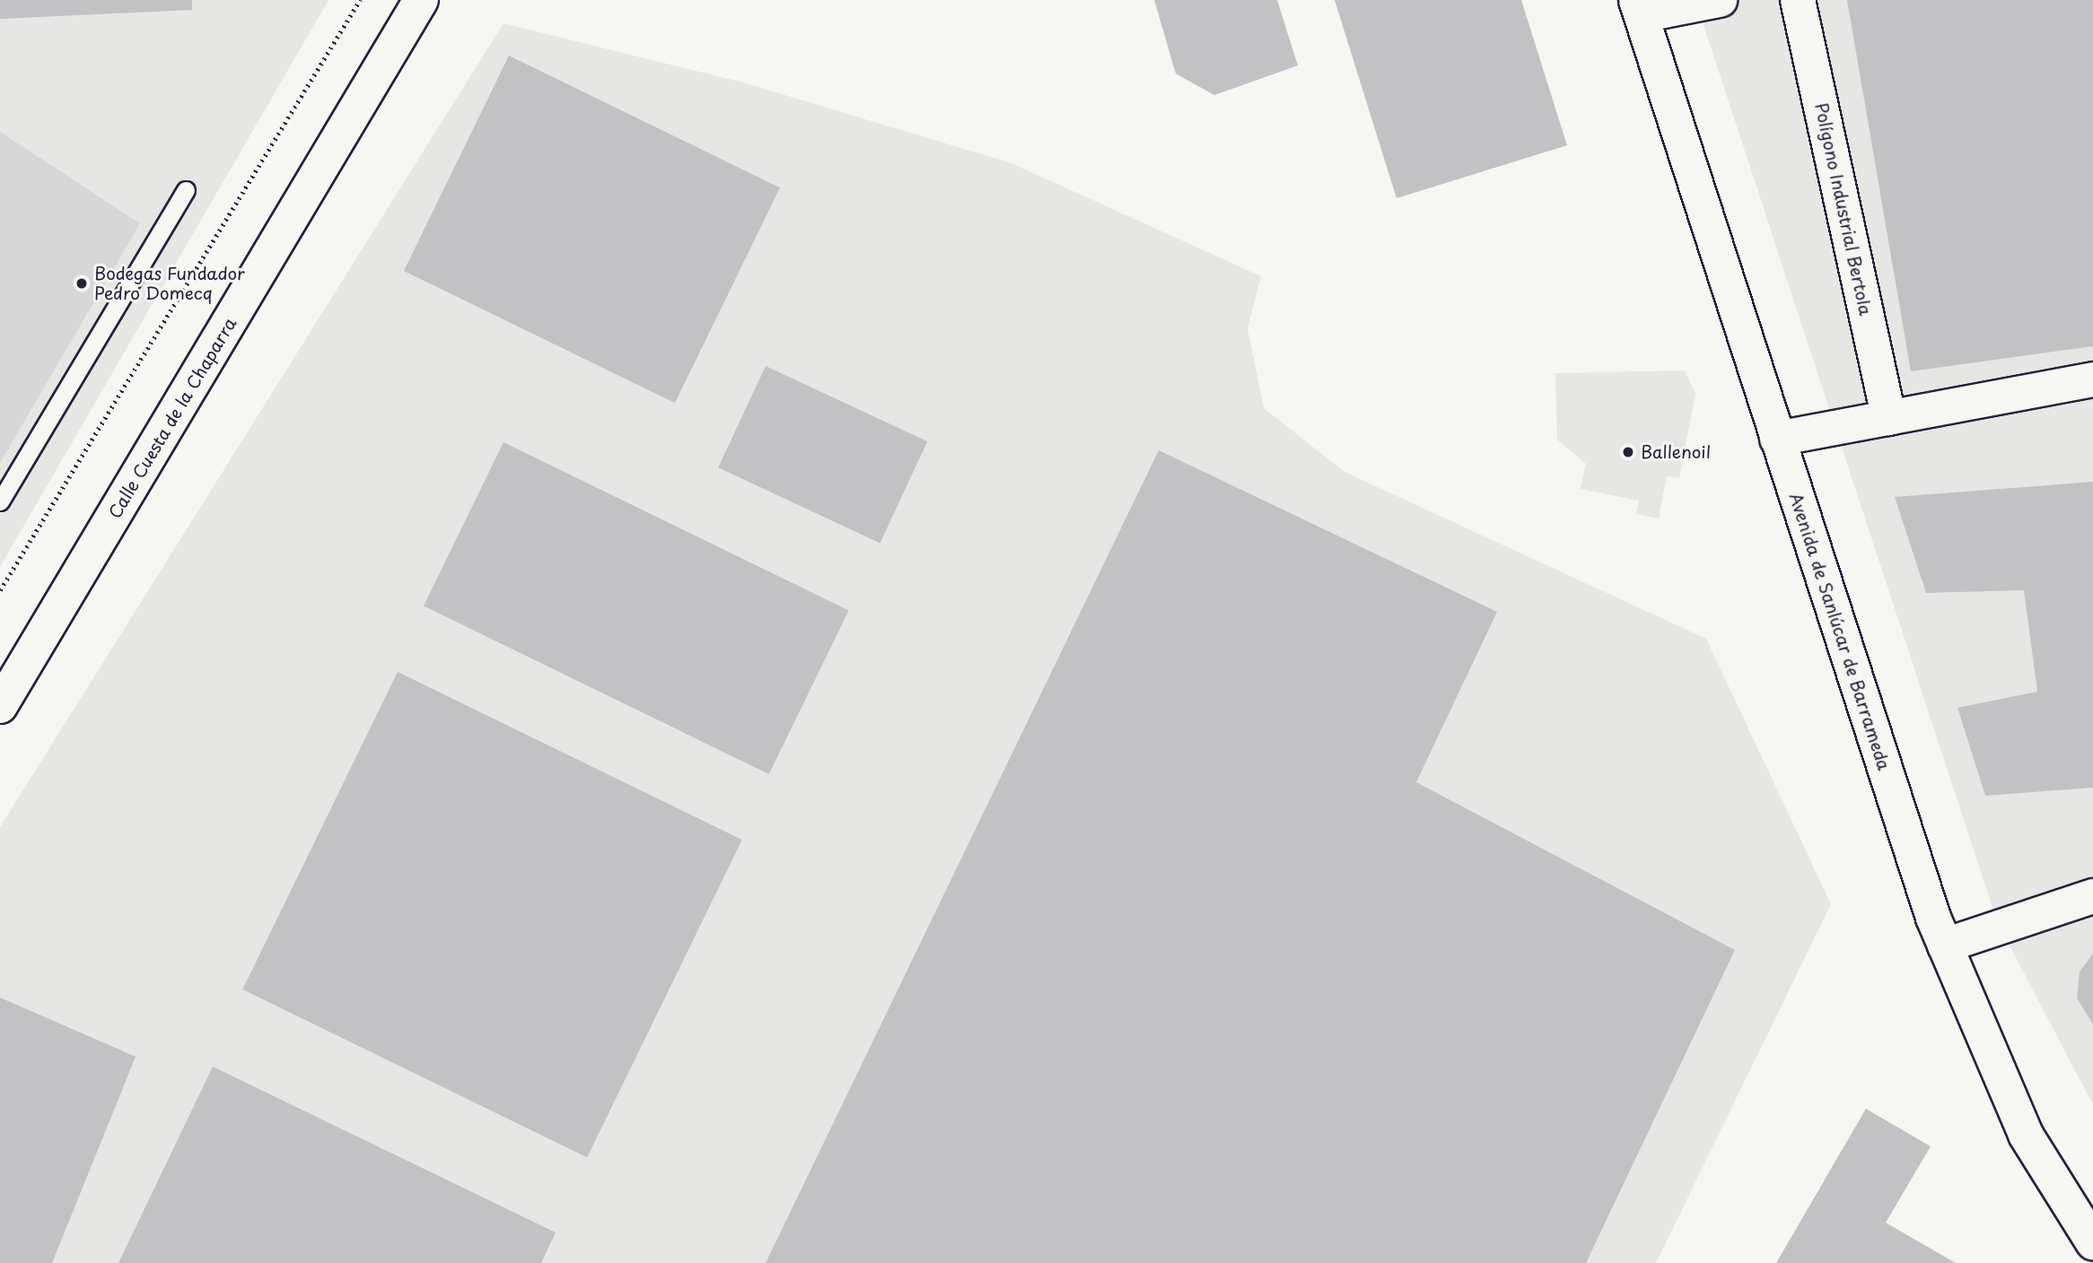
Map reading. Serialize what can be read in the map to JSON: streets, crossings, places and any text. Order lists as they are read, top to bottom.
{
  "streets": {
    "main road": ["Polígono Industrial Bertola", "Calle Cuesta de la Chaparra", "Avenida de Sanlúcar de Barrameda"]
  },
  "places": ["Bodegas Fundador Pedro Domecq", "Ballenoil"]
}
